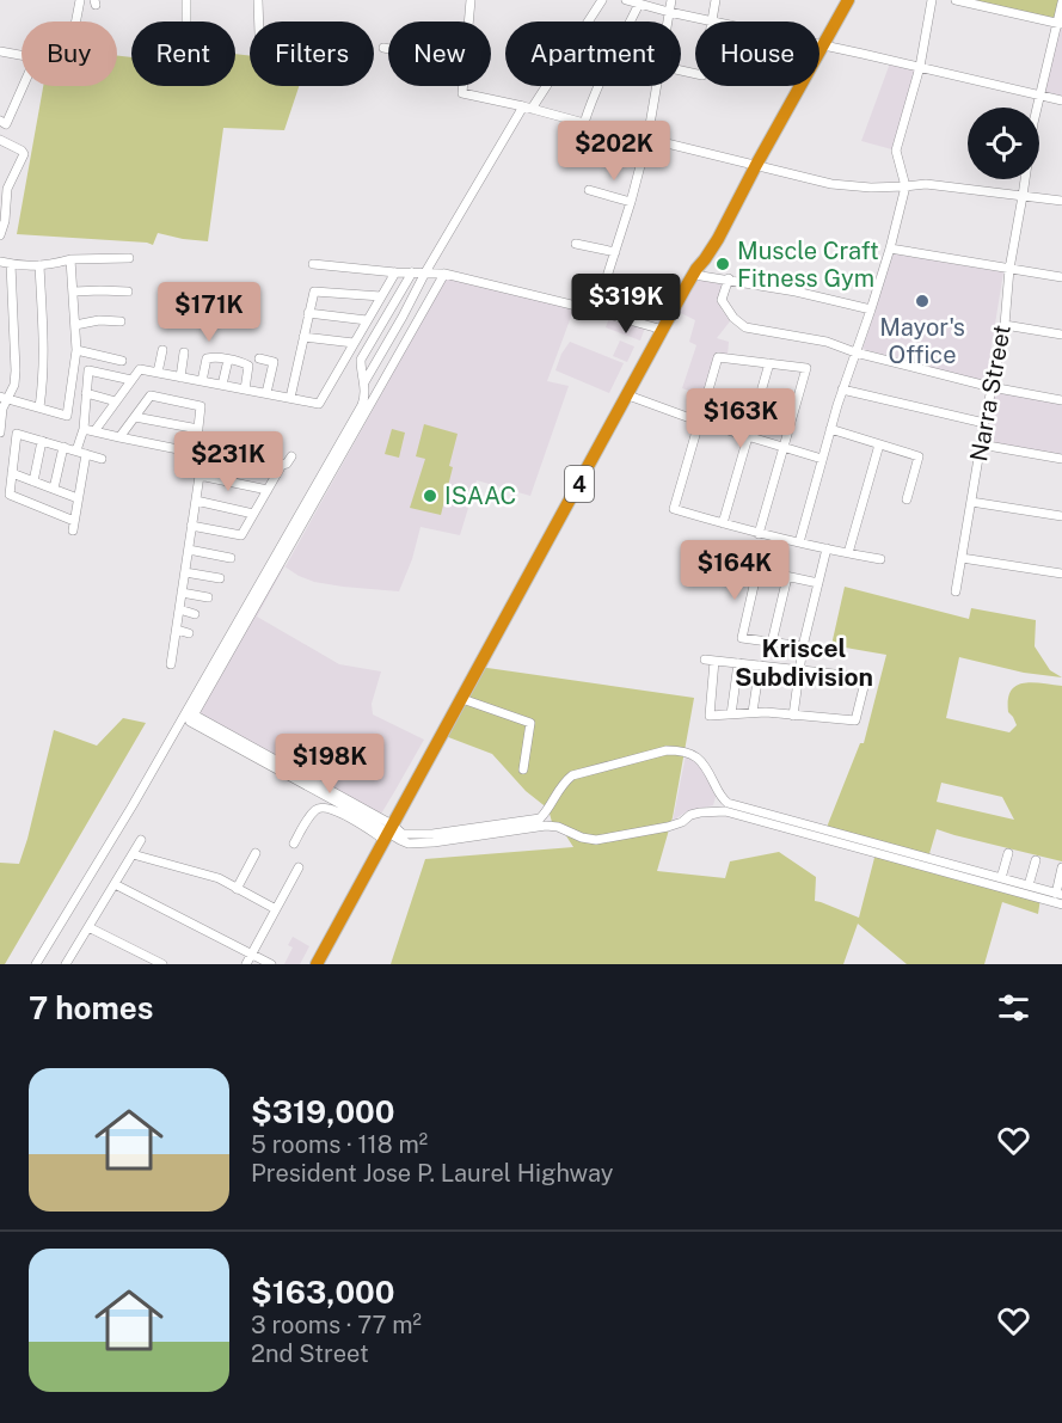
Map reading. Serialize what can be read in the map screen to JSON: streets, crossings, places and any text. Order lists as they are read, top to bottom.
{
  "streets": {
    "highway": ["4"],
    "street": ["Narra Street"]
  },
  "districts": ["Kriscel Subdivision"],
  "places": ["Muscle Craft Fitness Gym", "Mayor's Office", "ISAAC"],
  "page": {
    "chip": [
      "Buy",
      "Rent",
      "Filters",
      "New",
      "Apartment",
      "House"
    ],
    "price": [
      "$202K",
      "$319K",
      "$171K",
      "$163K",
      "$231K",
      "$164K",
      "$198K"
    ],
    "heading": "7 homes",
    "list": [
      {
        "name": "$319,000",
        "note": "5 rooms · 118 m² · President Jose P. Laurel Highway"
      },
      {
        "name": "$163,000",
        "note": "3 rooms · 77 m² · 2nd Street"
      }
    ]
  }
}
